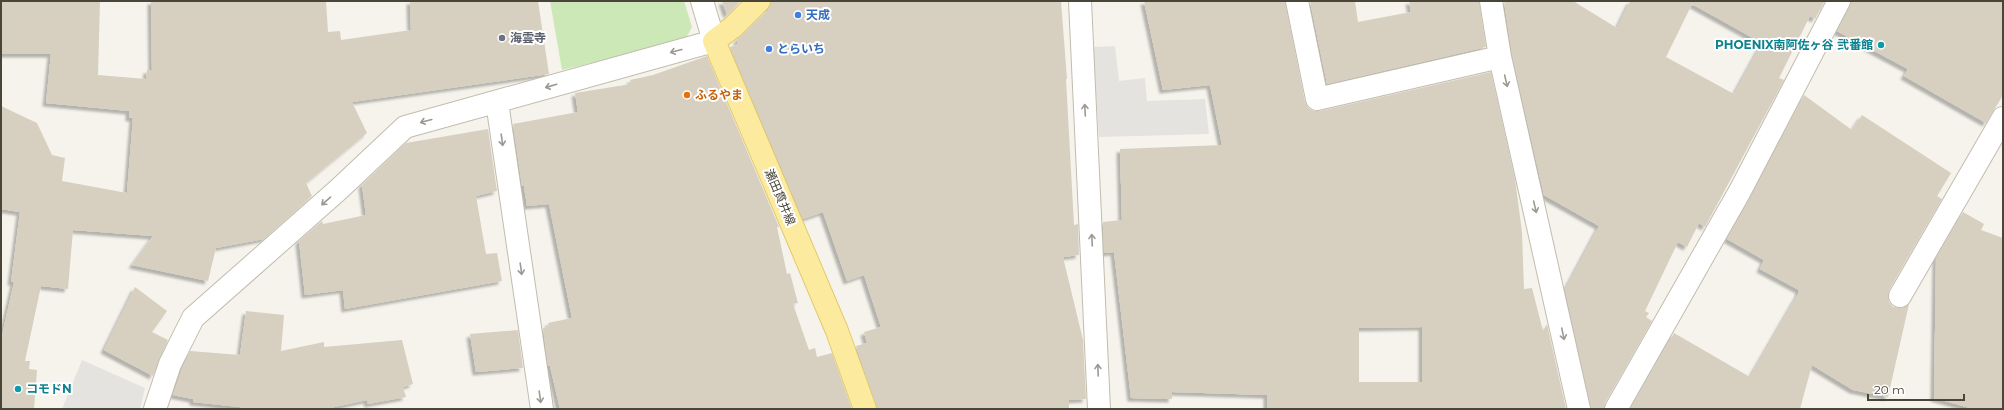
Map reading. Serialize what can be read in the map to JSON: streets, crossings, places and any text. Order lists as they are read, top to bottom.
{
  "streets": {
    "main road": ["瀬田貫井線"]
  },
  "places": [
    "天成",
    "海雲寺",
    "PHOENIX南阿佐ヶ谷 弐番館",
    "とらいち",
    "ふるやま",
    "コモドN"
  ],
  "scale_bar": "20 m"
}
